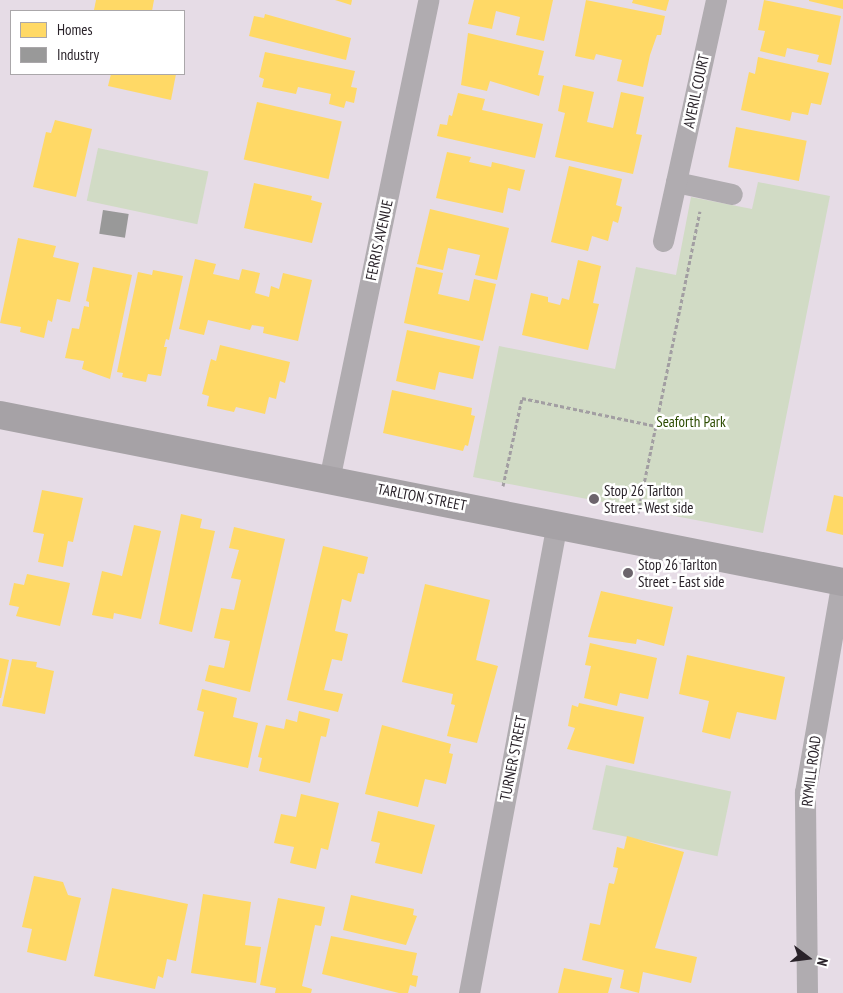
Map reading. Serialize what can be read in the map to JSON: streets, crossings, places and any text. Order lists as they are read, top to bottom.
{
  "streets": {
    "street": [
      "AVERIL COURT",
      "FERRIS AVENUE",
      "TARLTON STREET",
      "TURNER STREET",
      "RYMILL ROAD"
    ]
  },
  "crossings": [
    ["FERRIS AVENUE", "TARLTON STREET"],
    ["TARLTON STREET", "TURNER STREET"],
    ["TARLTON STREET", "RYMILL ROAD"]
  ],
  "parks": ["Seaforth Park"],
  "places": ["Stop 26 Tarlton Street - West side", "Stop 26 Tarlton Street - East side"],
  "legend": ["Homes", "Industry"],
  "north": "right"
}
